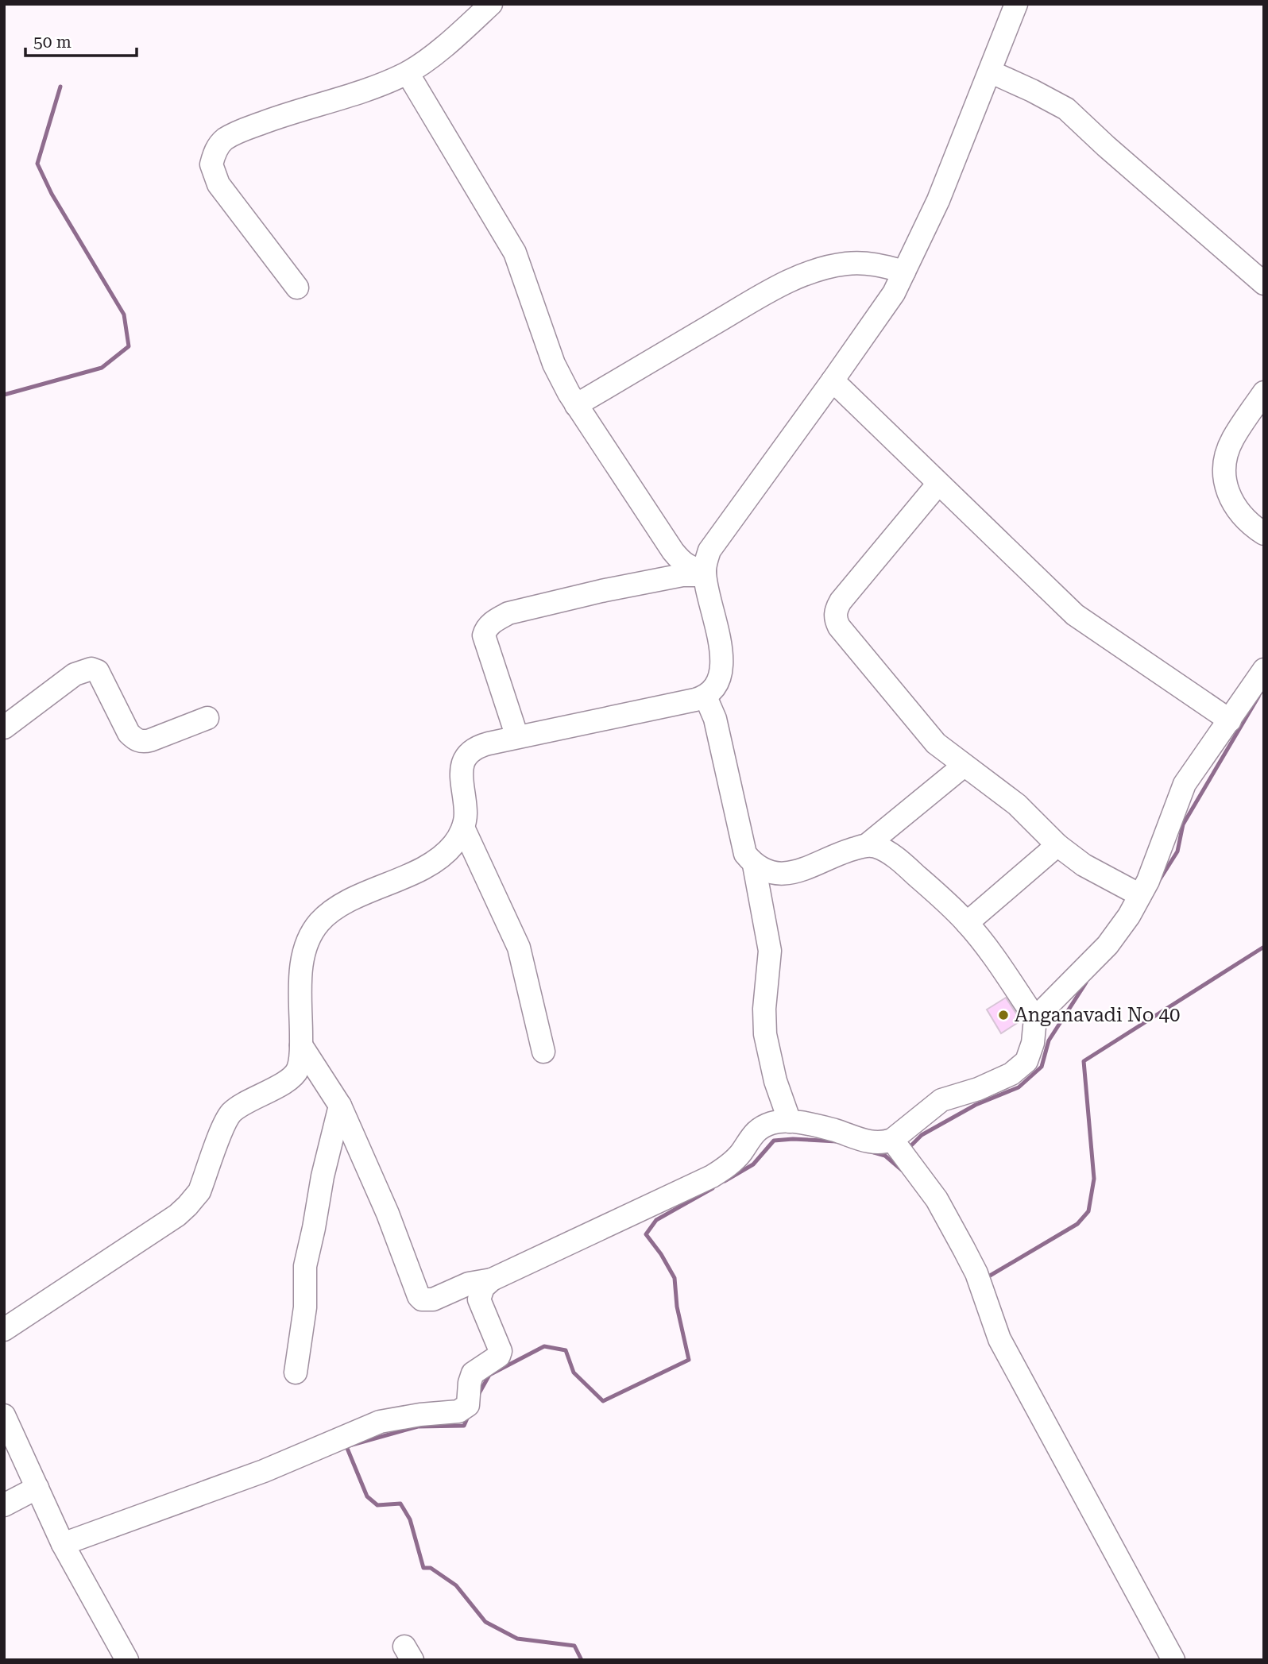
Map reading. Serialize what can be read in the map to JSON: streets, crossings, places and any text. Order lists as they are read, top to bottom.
{
  "places": ["Anganavadi No 40"],
  "scale_bar": "50 m"
}
